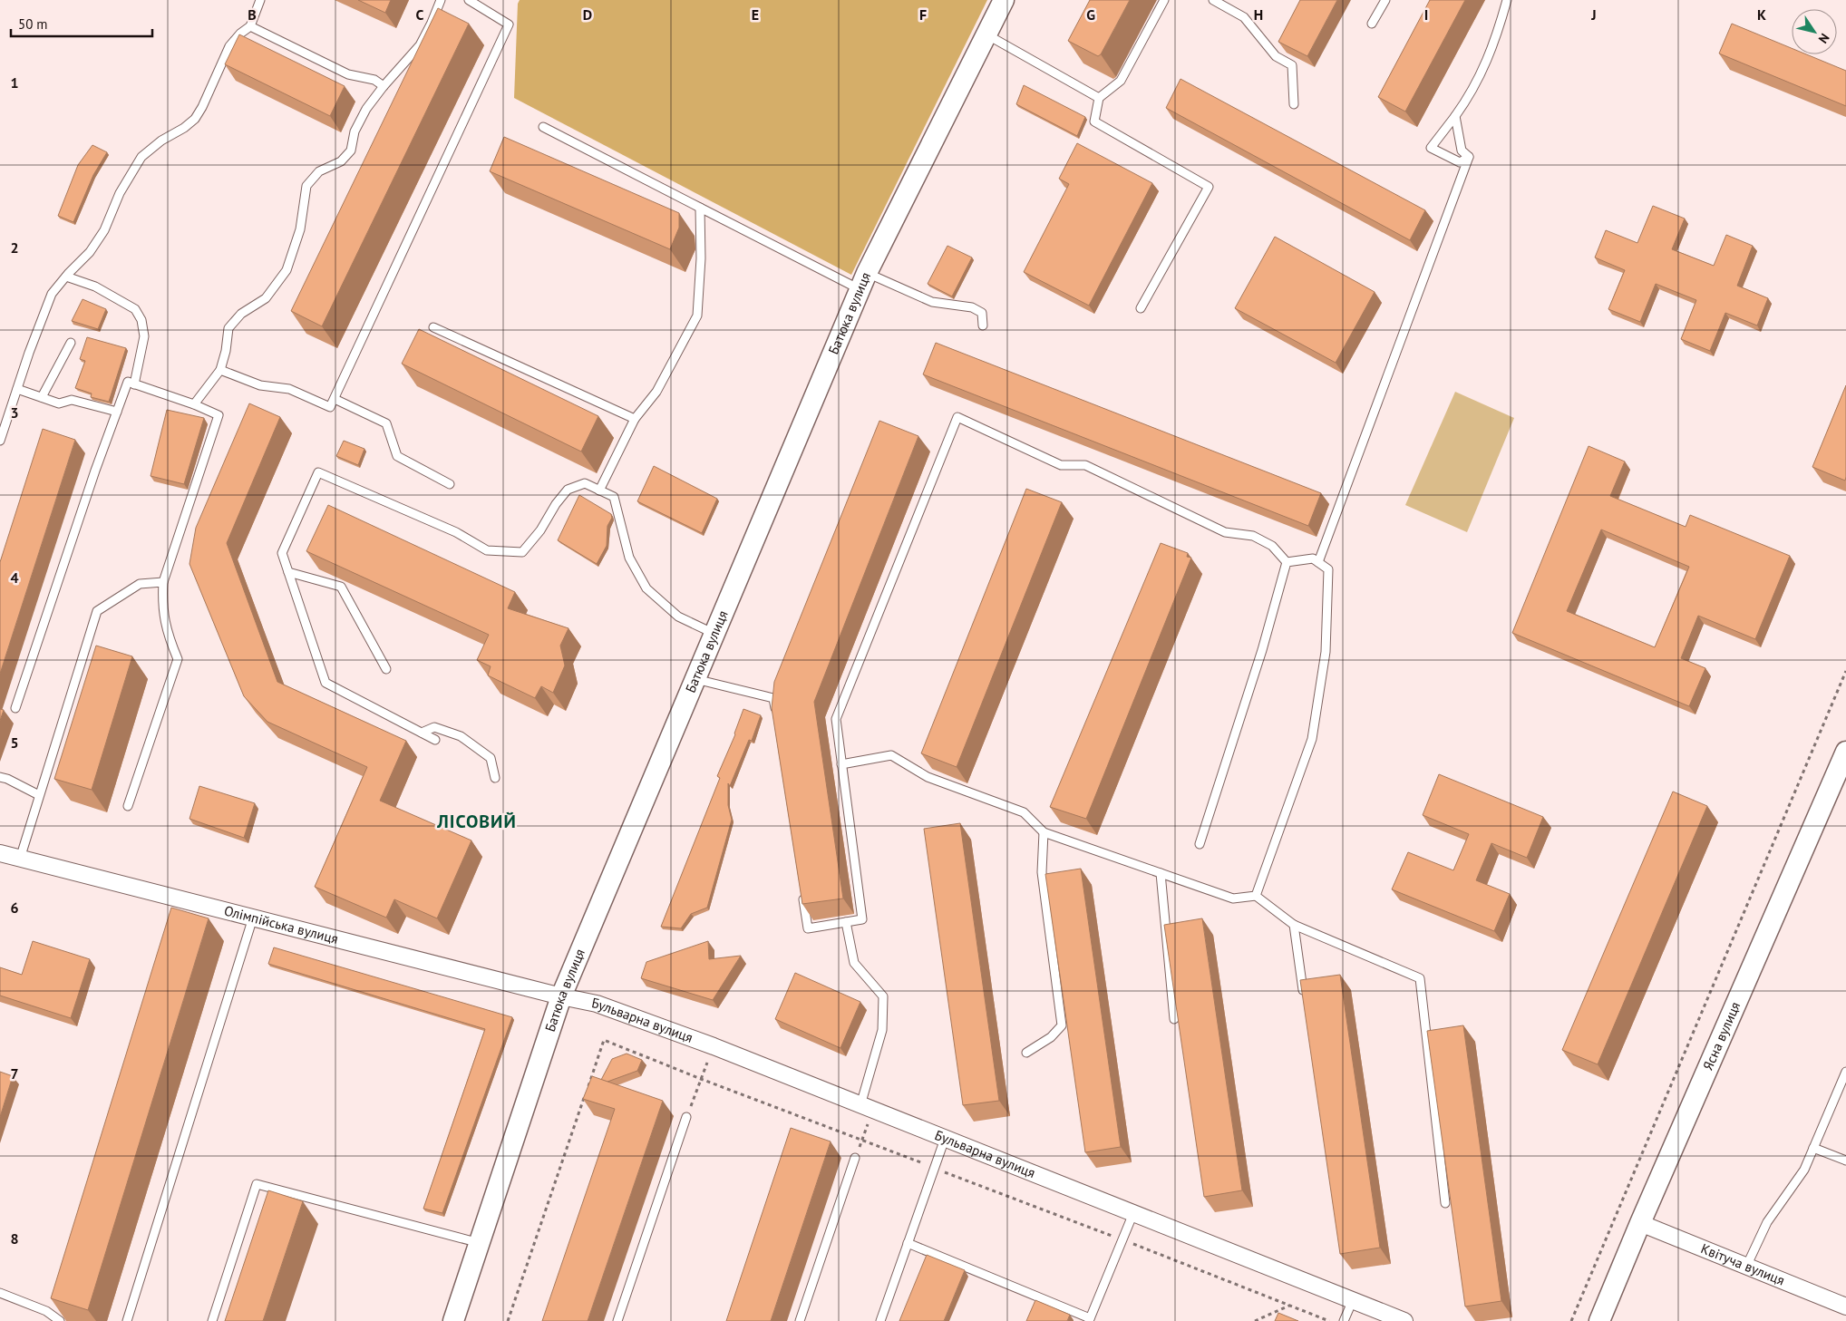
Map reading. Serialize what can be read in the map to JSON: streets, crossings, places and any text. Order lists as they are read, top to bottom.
{
  "streets": {
    "street": [
      "Батюка вулиця",
      "Олімпійська вулиця",
      "Бульварна вулиця",
      "Ясна вулиця",
      "Квітуча вулиця"
    ]
  },
  "crossings": [
    ["Батюка вулиця", "Олімпійська вулиця"],
    ["Батюка вулиця", "Бульварна вулиця"],
    ["Олімпійська вулиця", "Бульварна вулиця"],
    ["Ясна вулиця", "Квітуча вулиця"]
  ],
  "districts": ["ЛІСОВИЙ"],
  "scale_bar": "50 m",
  "north": "bottom right",
  "grid": {
    "columns": [
      "B",
      "C",
      "D",
      "E",
      "F",
      "G",
      "H",
      "I",
      "J",
      "K"
    ],
    "rows": [
      "1",
      "2",
      "3",
      "4",
      "5",
      "6",
      "7",
      "8"
    ]
  }
}
